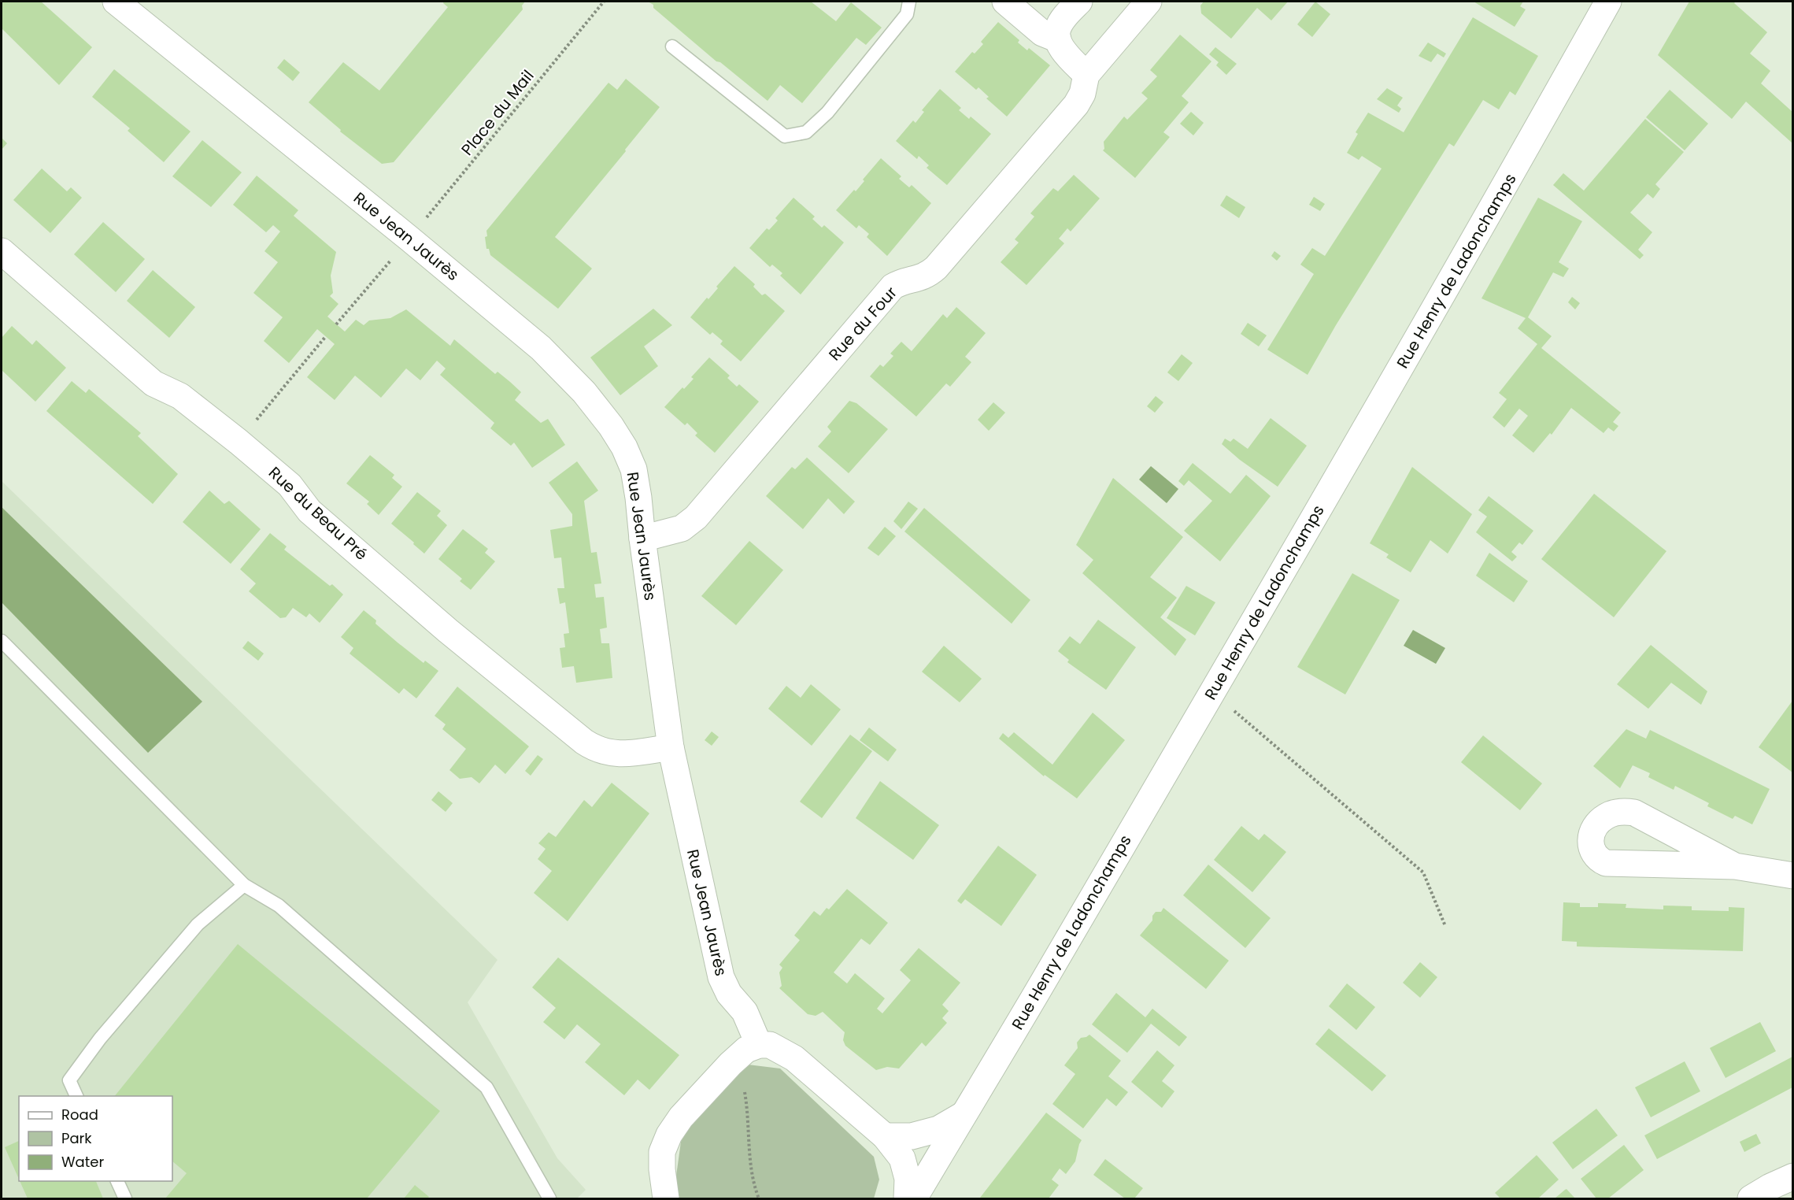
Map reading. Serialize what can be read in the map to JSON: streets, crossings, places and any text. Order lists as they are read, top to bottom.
{
  "streets": {
    "street": [
      "Rue Jean Jaurès",
      "Rue Henry de Ladonchamps",
      "Rue du Four",
      "Rue du Beau Pré"
    ],
    "path": ["Place du Mail"]
  },
  "crossings": [
    ["Place du Mail", "Rue Jean Jaurès"],
    ["Rue Jean Jaurès", "Rue du Four"],
    ["Rue Jean Jaurès", "Rue du Beau Pré"]
  ],
  "legend": ["Road", "Park", "Water"]
}
